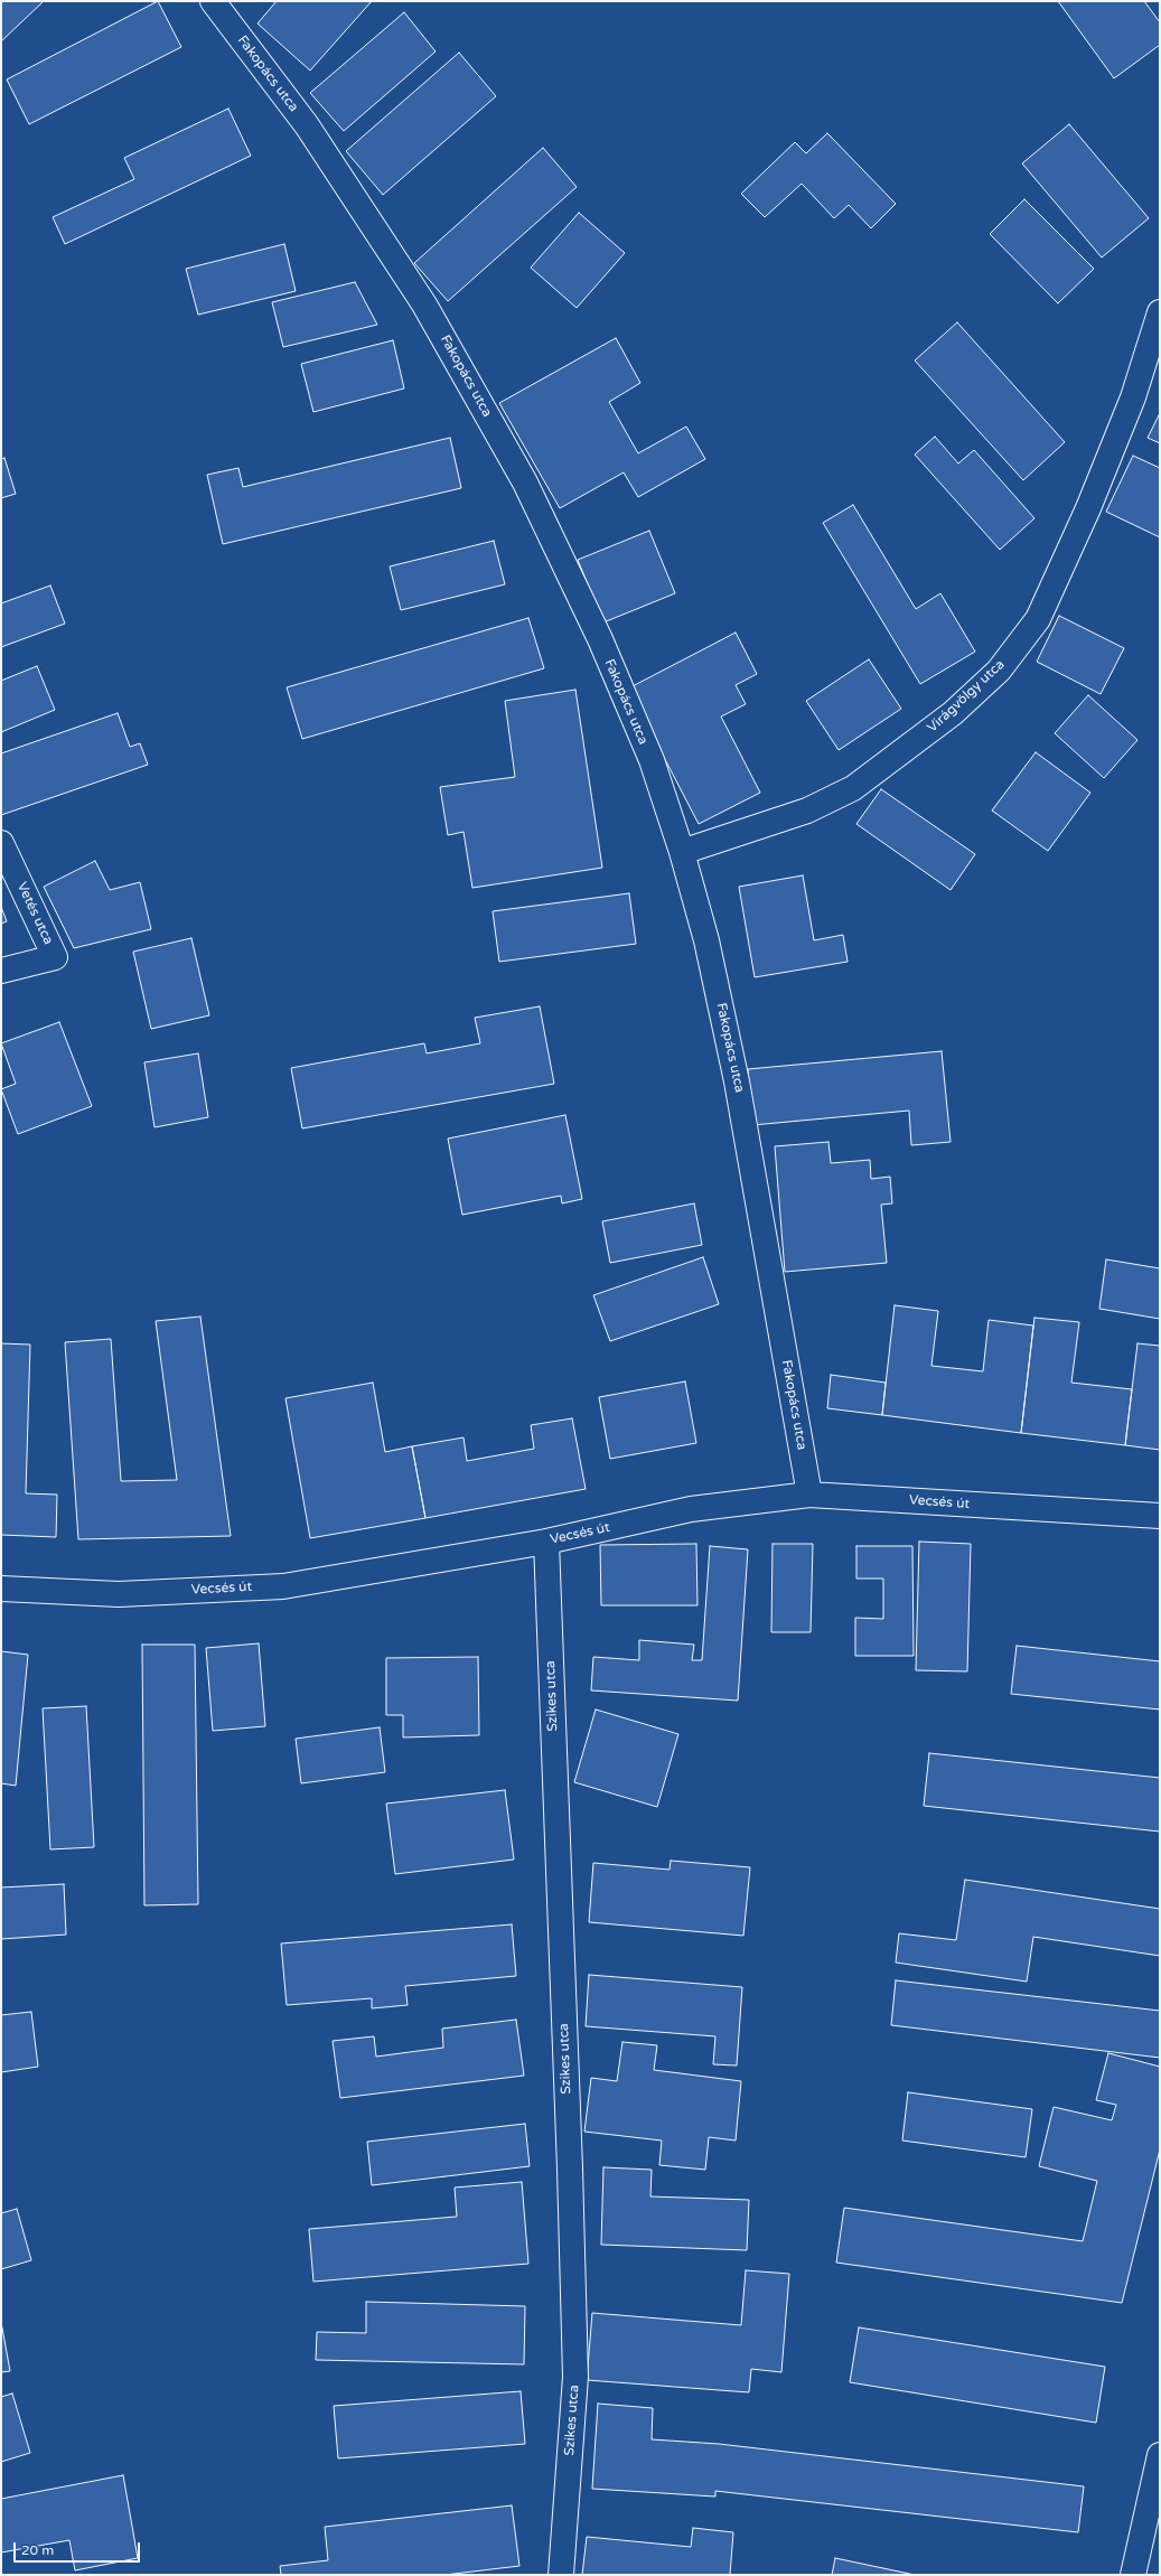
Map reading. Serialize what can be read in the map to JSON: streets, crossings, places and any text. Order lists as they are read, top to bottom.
{
  "streets": {
    "street": [
      "Fakopács utca",
      "Virágvölgy utca",
      "Vetés utca",
      "Vecsés út",
      "Szikes utca"
    ]
  },
  "crossings": [
    ["Fakopács utca", "Virágvölgy utca"],
    ["Fakopács utca", "Vecsés út"],
    ["Vecsés út", "Szikes utca"]
  ],
  "scale_bar": "20 m"
}
